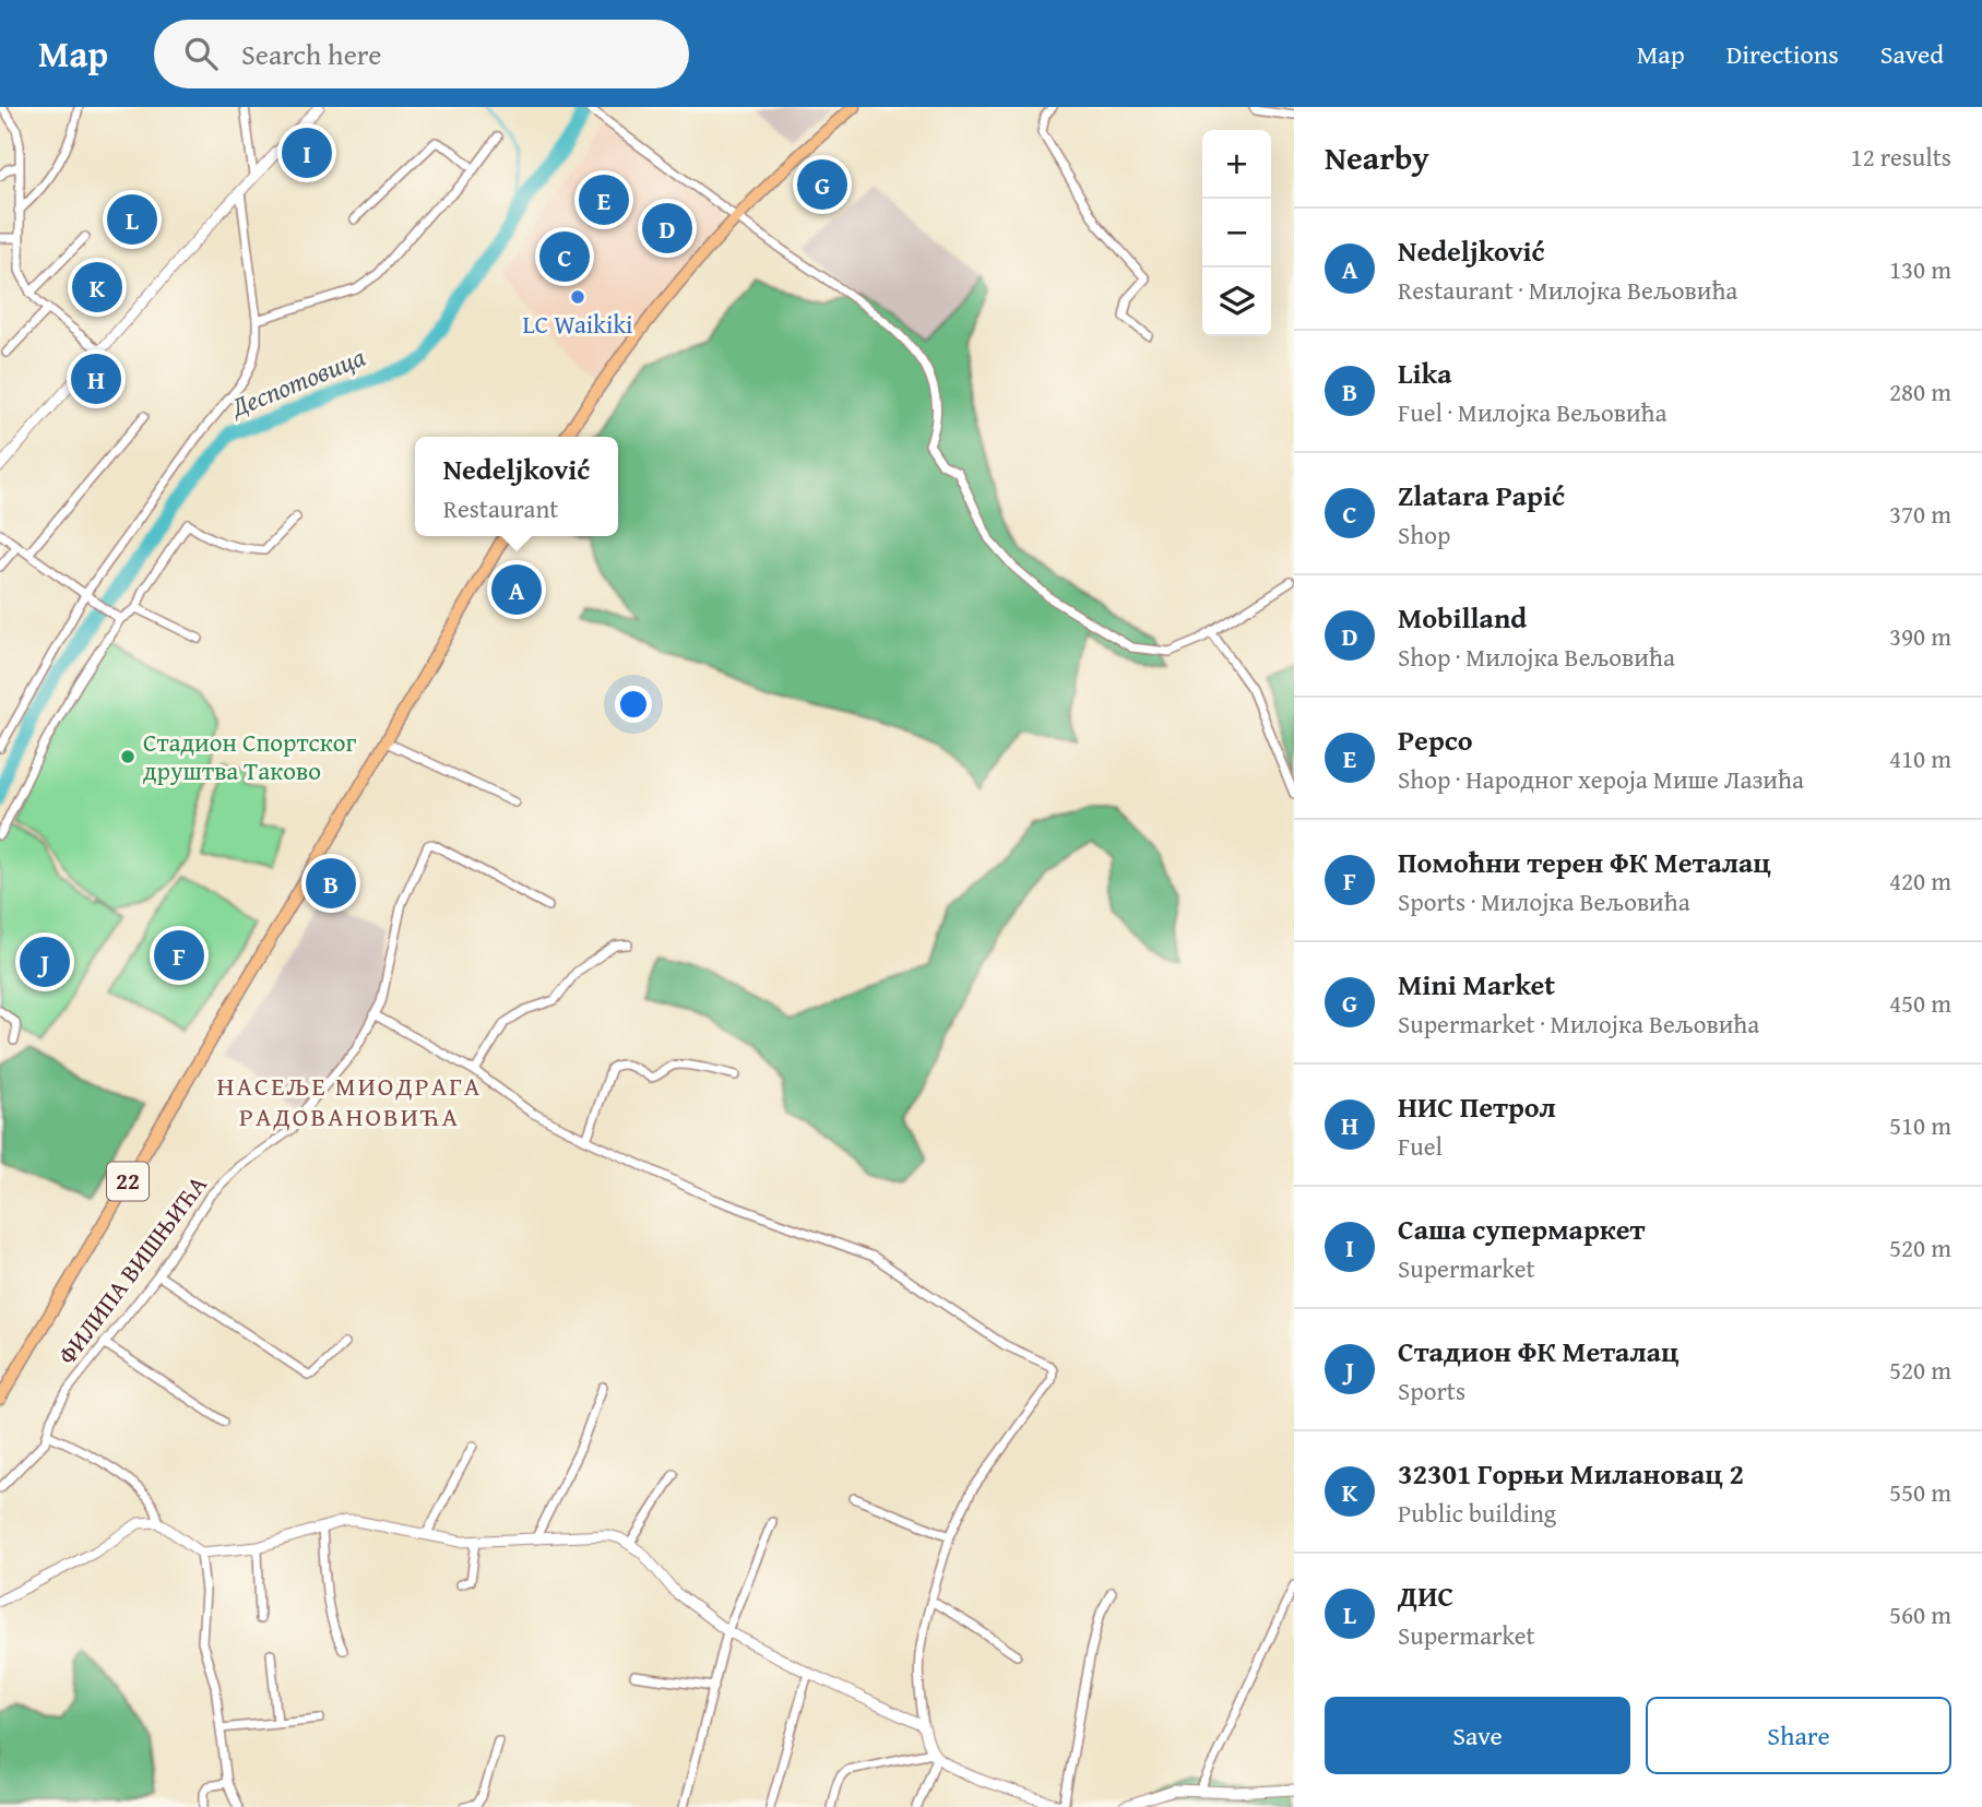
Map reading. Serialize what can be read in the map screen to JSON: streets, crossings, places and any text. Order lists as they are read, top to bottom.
{
  "streets": {
    "main road": ["22"],
    "street": ["ФИЛИПА ВИШЊИЋА"]
  },
  "districts": ["НАСЕЉЕ МИОДРАГА РАДОВАНОВИЋА"],
  "water": ["Деспотовица"],
  "places": ["LC Waikiki", "Стадион Спортског друштва Таково"],
  "page": {
    "header": "Map",
    "search": "Search here",
    "nav": ["Map", "Directions", "Saved"],
    "heading": ["Nearby", "12 results"],
    "pins": [
      "I",
      "G",
      "E",
      "L",
      "D",
      "C",
      "K",
      "H",
      "A",
      "B",
      "F",
      "J"
    ],
    "map_buttons": ["+", "−"],
    "list": [
      {
        "mark": "A",
        "name": "Nedeljković",
        "note": "Restaurant · Милојка Вељовића",
        "value": "130 m"
      },
      {
        "mark": "B",
        "name": "Lika",
        "note": "Fuel · Милојка Вељовића",
        "value": "280 m"
      },
      {
        "mark": "C",
        "name": "Zlatara Papić",
        "note": "Shop",
        "value": "370 m"
      },
      {
        "mark": "D",
        "name": "Mobilland",
        "note": "Shop · Милојка Вељовића",
        "value": "390 m"
      },
      {
        "mark": "E",
        "name": "Pepco",
        "note": "Shop · Народног хероја Мише Лазића",
        "value": "410 m"
      },
      {
        "mark": "F",
        "name": "Помоћни терен ФК Металац",
        "note": "Sports · Милојка Вељовића",
        "value": "420 m"
      },
      {
        "mark": "G",
        "name": "Mini Market",
        "note": "Supermarket · Милојка Вељовића",
        "value": "450 m"
      },
      {
        "mark": "H",
        "name": "НИС Петрол",
        "note": "Fuel",
        "value": "510 m"
      },
      {
        "mark": "I",
        "name": "Саша супермаркет",
        "note": "Supermarket",
        "value": "520 m"
      },
      {
        "mark": "J",
        "name": "Стадион ФК Металац",
        "note": "Sports",
        "value": "520 m"
      },
      {
        "mark": "K",
        "name": "32301 Горњи Милановац 2",
        "note": "Public building",
        "value": "550 m"
      },
      {
        "mark": "L",
        "name": "ДИС",
        "note": "Supermarket",
        "value": "560 m"
      }
    ],
    "popup": ["Nedeljković", "Restaurant"],
    "buttons": ["Save", "Share"]
  }
}
